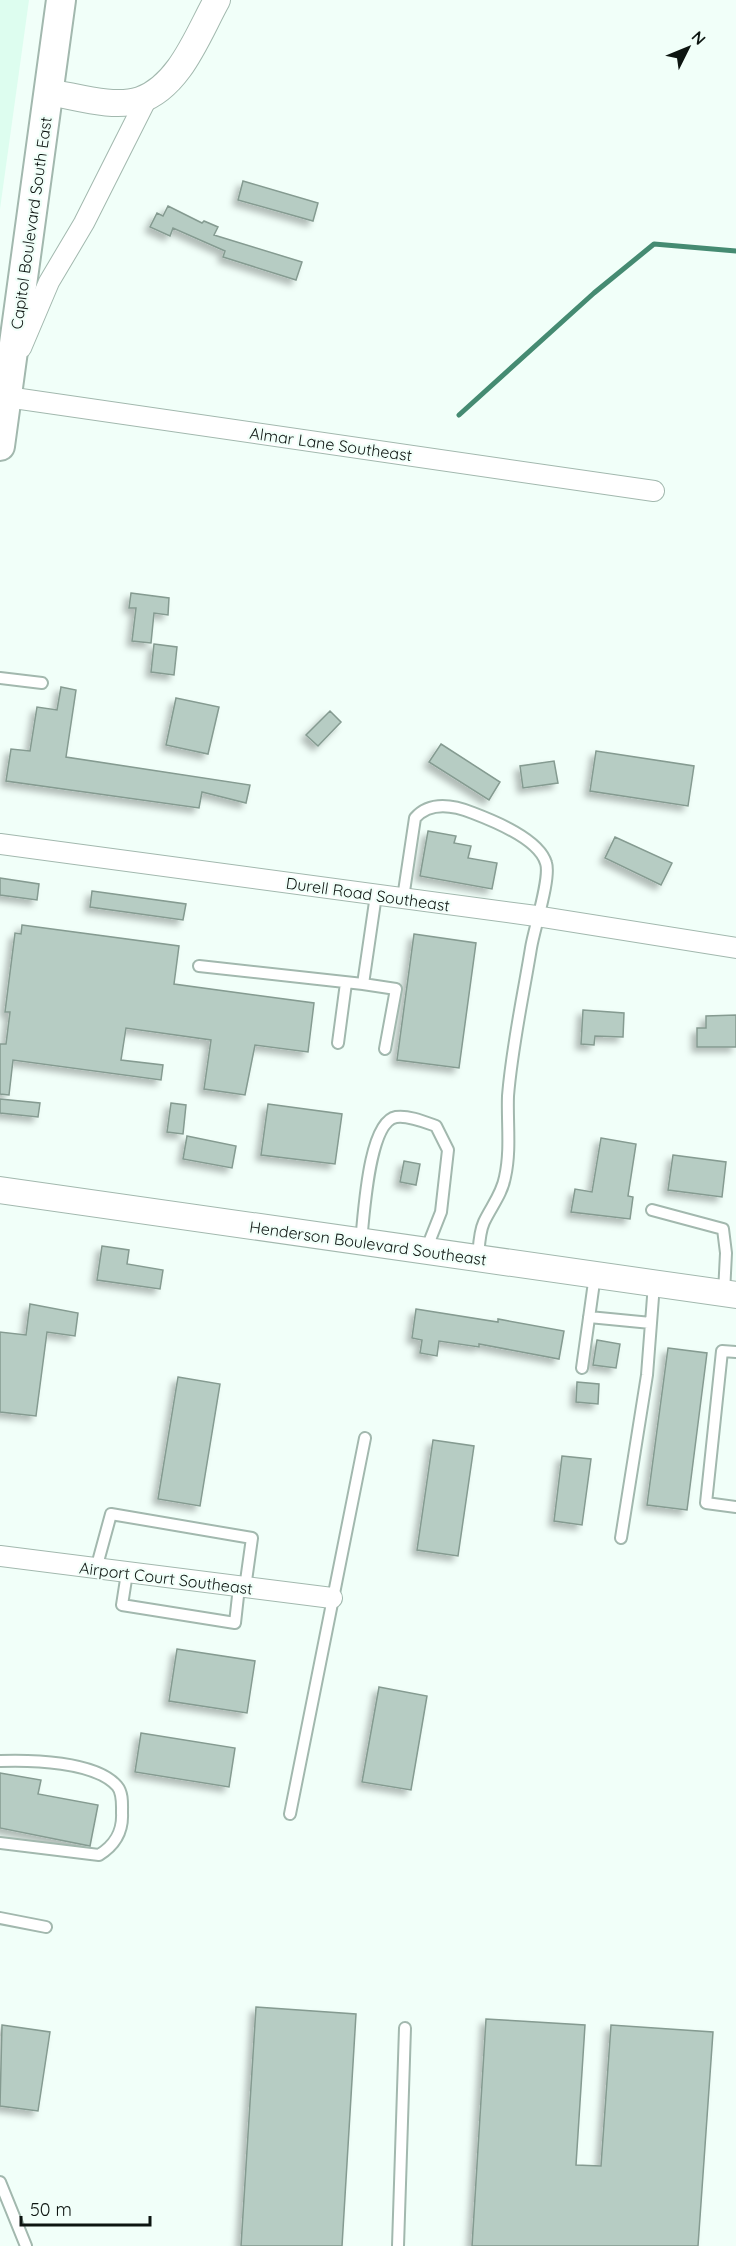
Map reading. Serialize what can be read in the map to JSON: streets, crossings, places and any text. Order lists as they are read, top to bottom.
{
  "streets": {
    "main road": ["Capitol Boulevard South East"],
    "street": [
      "Almar Lane Southeast",
      "Durell Road Southeast",
      "Henderson Boulevard Southeast",
      "Airport Court Southeast"
    ]
  },
  "crossings": [
    ["Capitol Boulevard South East", "Almar Lane Southeast"]
  ],
  "scale_bar": "50 m",
  "north": "top right"
}
